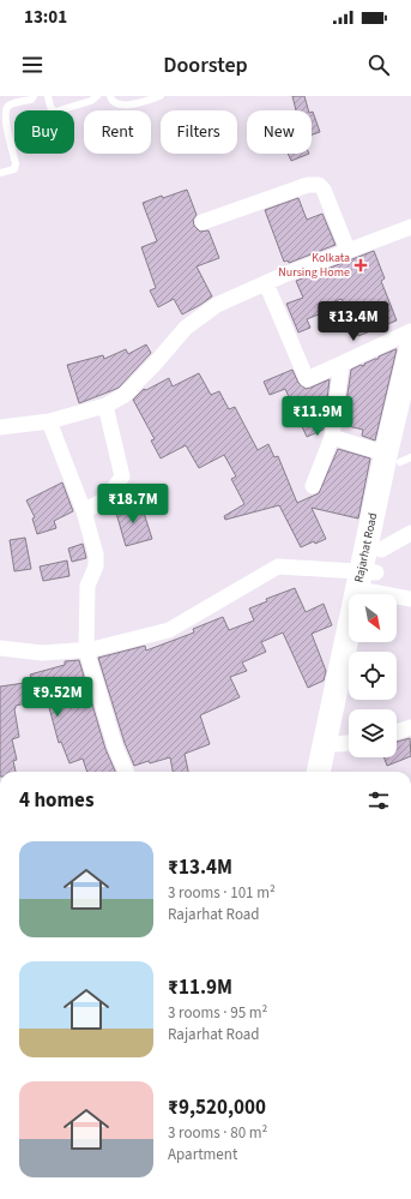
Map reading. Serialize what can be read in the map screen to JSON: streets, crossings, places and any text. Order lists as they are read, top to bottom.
{
  "streets": {
    "main road": ["Rajarhat Road"]
  },
  "places": {
    "health": ["Kolkata Nursing Home"]
  },
  "north": "bottom right",
  "page": {
    "status": "13:01",
    "header": "Doorstep",
    "chip": [
      "Buy",
      "Rent",
      "Filters",
      "New"
    ],
    "price": [
      "₹13.4M",
      "₹11.9M",
      "₹18.7M",
      "₹9.52M"
    ],
    "heading": "4 homes",
    "list": [
      {
        "name": "₹13.4M",
        "note": "3 rooms · 101 m² · Rajarhat Road"
      },
      {
        "name": "₹11.9M",
        "note": "3 rooms · 95 m² · Rajarhat Road"
      },
      {
        "name": "₹9,520,000",
        "note": "3 rooms · 80 m² · Apartment"
      }
    ]
  }
}
